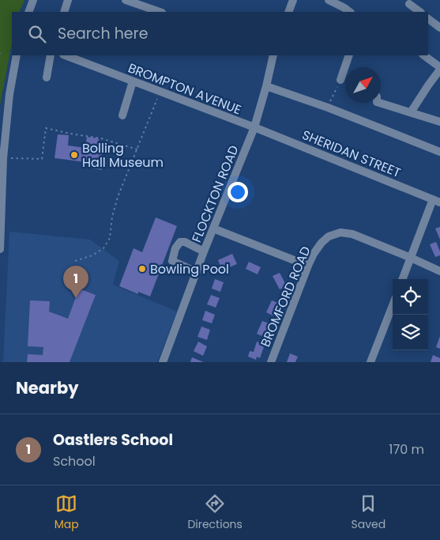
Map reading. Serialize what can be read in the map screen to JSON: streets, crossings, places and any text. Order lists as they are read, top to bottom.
{
  "streets": {
    "street": [
      "BROMPTON AVENUE",
      "SHERIDAN STREET",
      "FLOCKTON ROAD",
      "BROMFORD ROAD"
    ]
  },
  "crossings": [
    ["BROMPTON AVENUE", "SHERIDAN STREET"],
    ["BROMPTON AVENUE", "FLOCKTON ROAD"],
    ["SHERIDAN STREET", "FLOCKTON ROAD"]
  ],
  "places": ["Bolling Hall Museum", "Bowling Pool"],
  "north": "top right",
  "page": {
    "search": "Search here",
    "pins": "1",
    "heading": "Nearby",
    "list": [
      {
        "mark": "1",
        "name": "Oastlers School",
        "note": "School",
        "value": "170 m"
      }
    ],
    "nav": ["Map", "Directions", "Saved"]
  }
}
